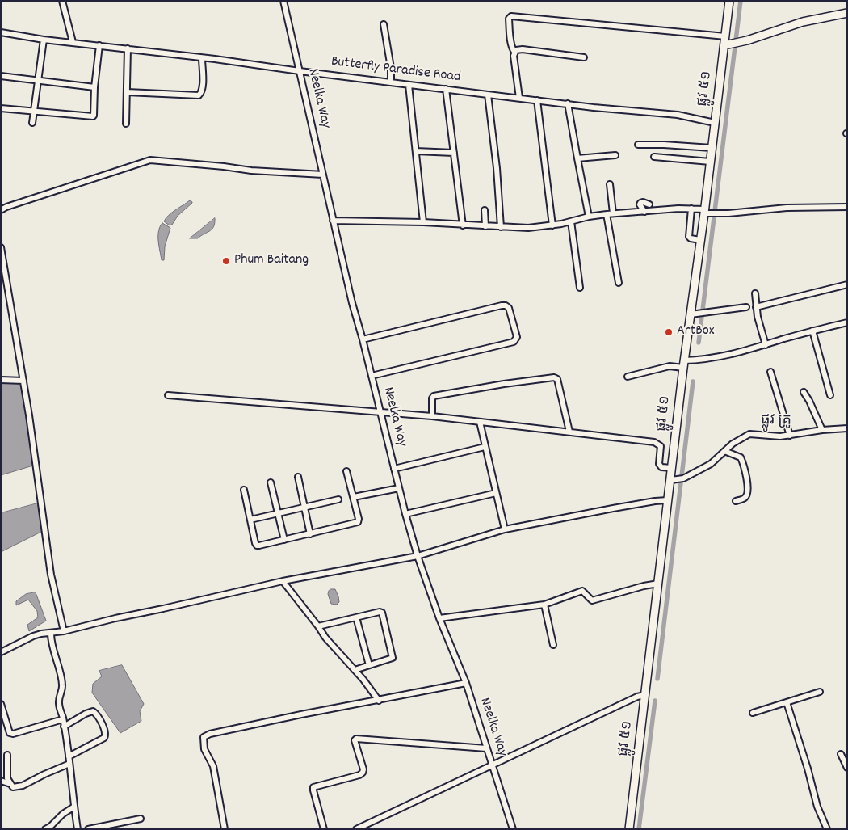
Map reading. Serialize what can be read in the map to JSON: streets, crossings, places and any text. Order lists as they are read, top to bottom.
{
  "streets": {
    "main road": ["ផ្លូវ ៥១"],
    "street": ["Butterfly Paradise Road", "Neelka Way", "ផ្លូវ គ្រូ"]
  },
  "crossings": [
    ["Butterfly Paradise Road", "ផ្លូវ ៥១"],
    ["Butterfly Paradise Road", "Neelka Way"],
    ["ផ្លូវ ៥១", "ផ្លូវ គ្រូ"]
  ],
  "places": ["Phum Baitang", "ArtBox"]
}
